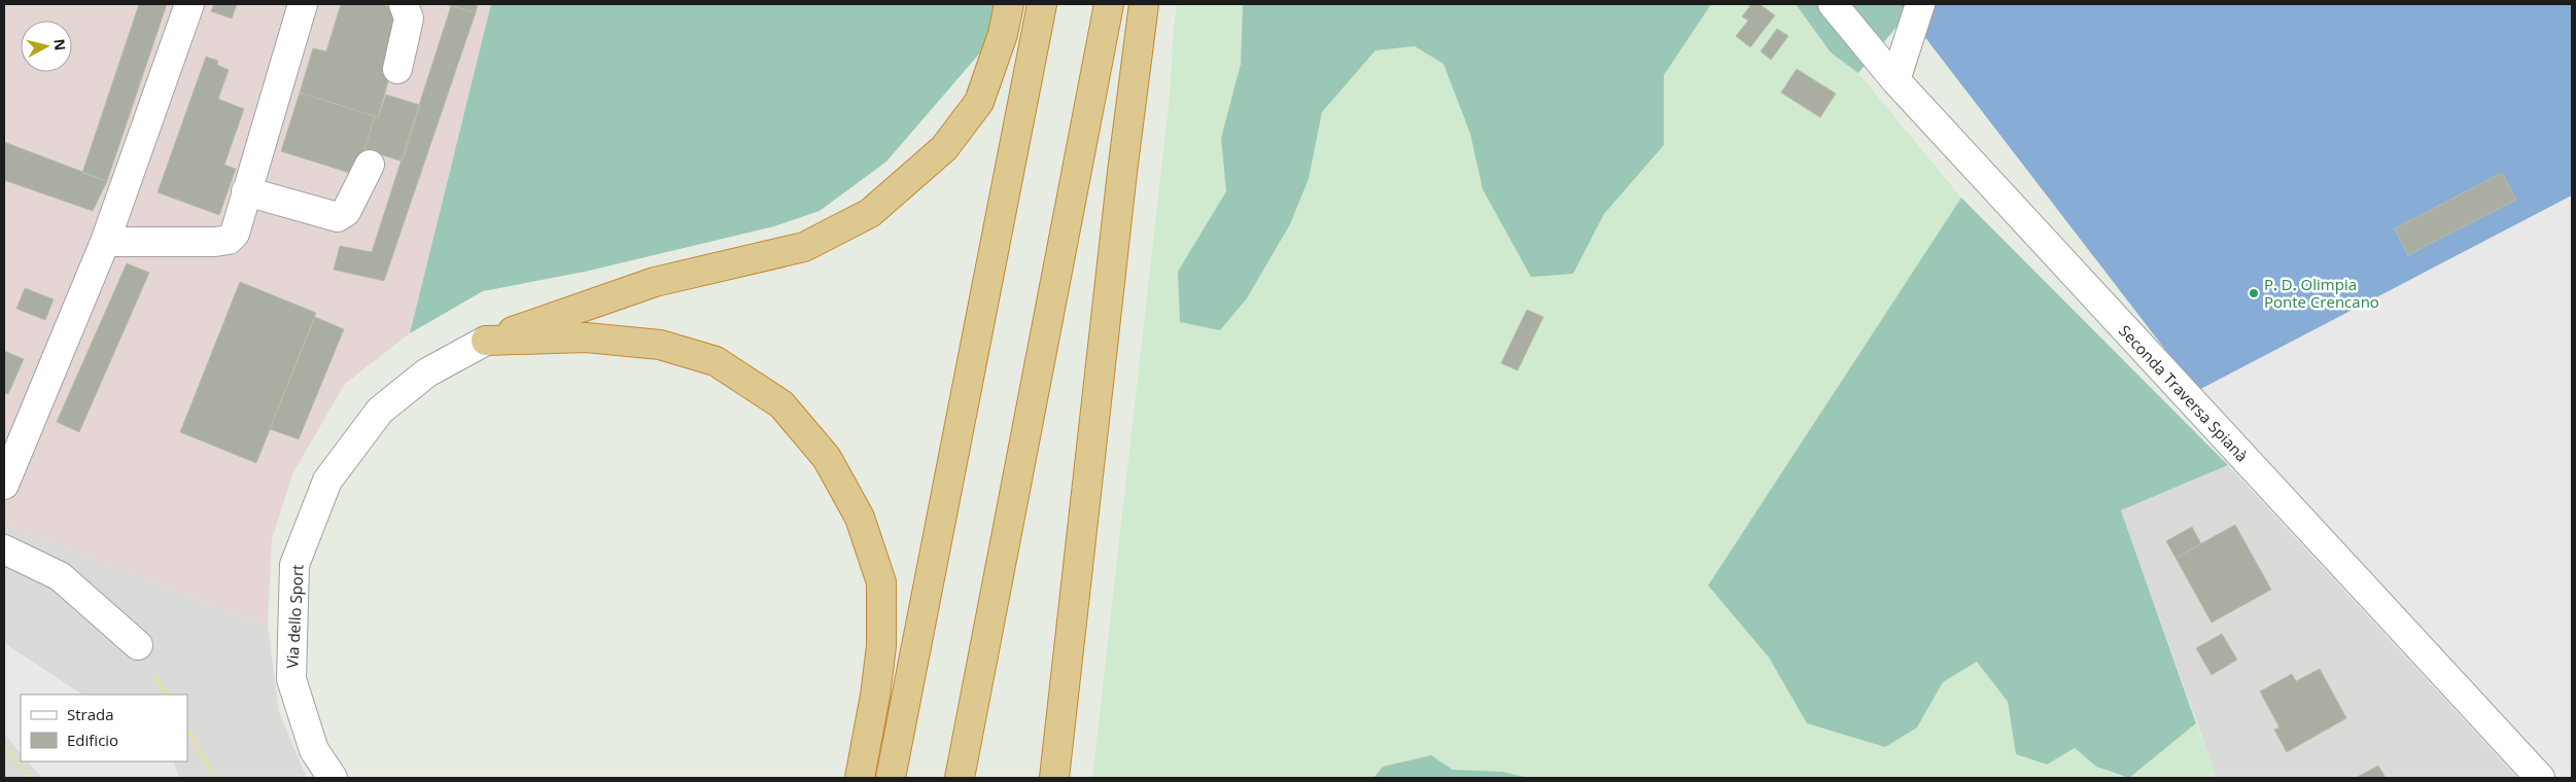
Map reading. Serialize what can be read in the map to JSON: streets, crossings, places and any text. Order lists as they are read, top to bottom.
{
  "streets": {
    "street": ["Seconda Traversa Spianà", "Via dello Sport"]
  },
  "places": ["P. D. Olimpia Ponte Crencano"],
  "legend": ["Strada", "Edificio"],
  "north": "right"
}
